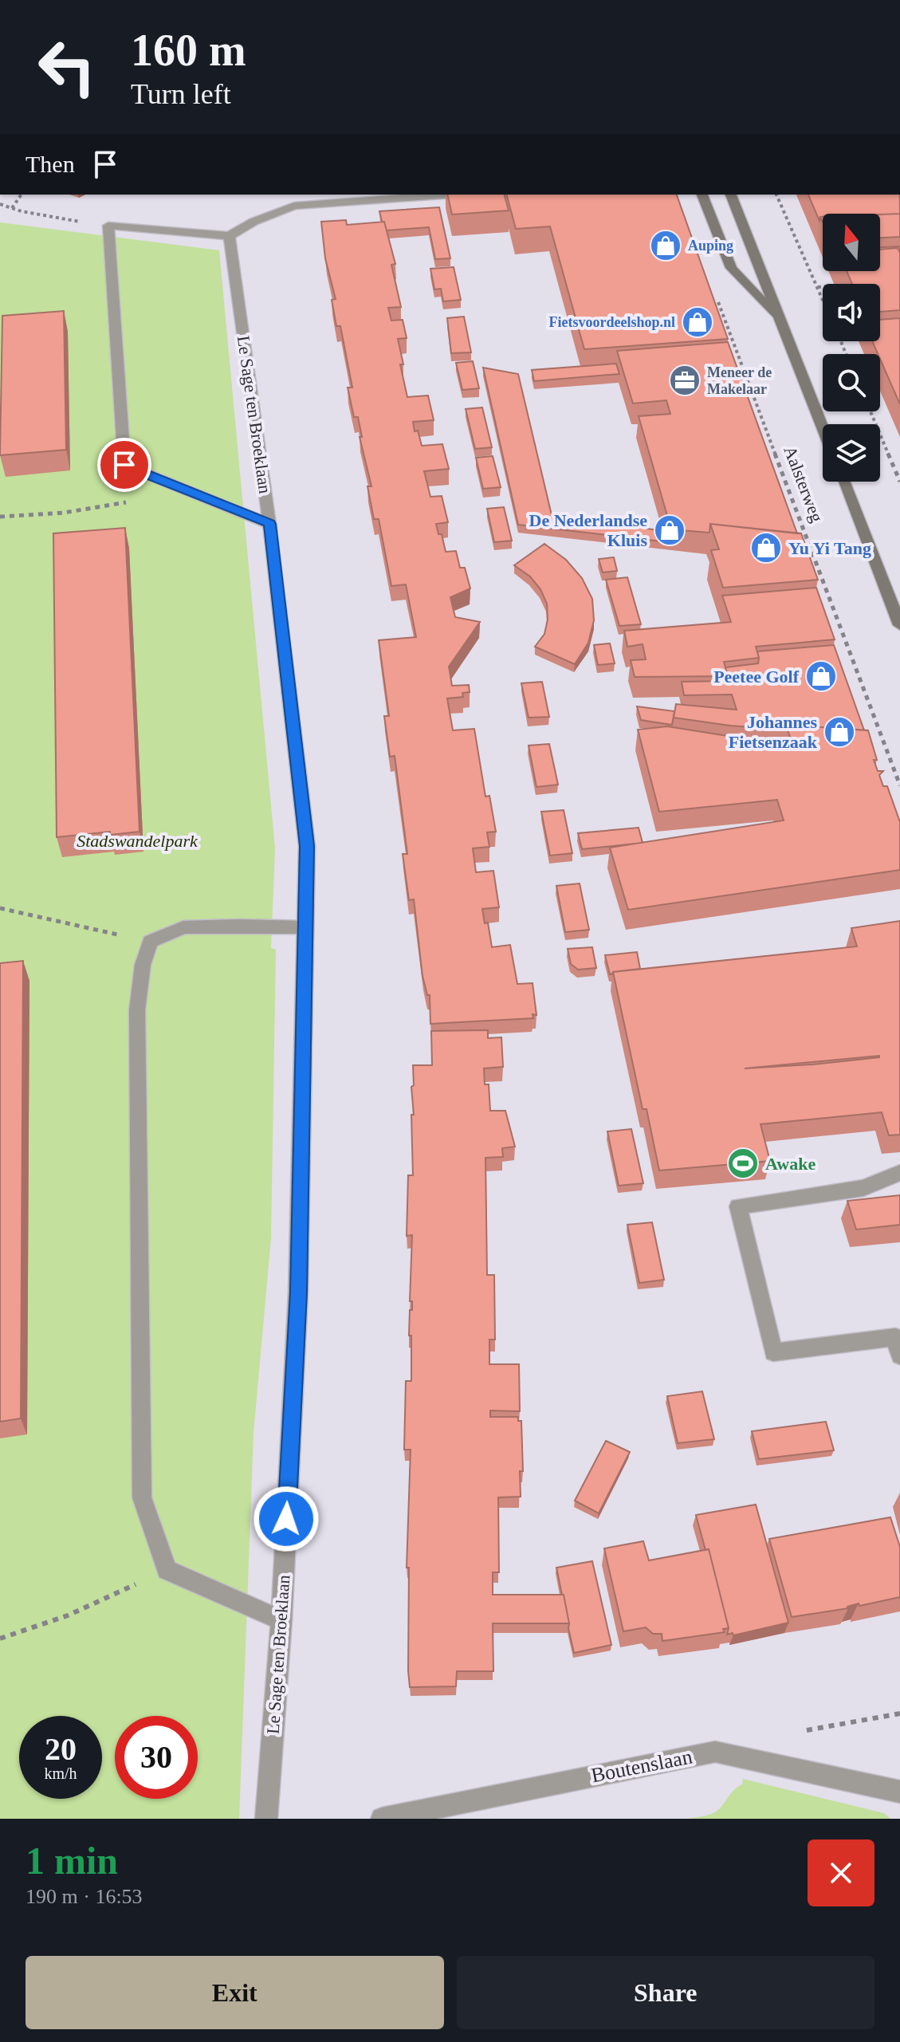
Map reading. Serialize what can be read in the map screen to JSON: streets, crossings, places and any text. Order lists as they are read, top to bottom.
{
  "streets": {
    "street": ["Le Sage ten Broeklaan", "Boutenslaan"],
    "path": ["Aalsterweg"]
  },
  "parks": ["Stadswandelpark"],
  "places": {
    "shop": [
      "Auping",
      "Fietsvoordeelshop.nl",
      "De Nederlandse Kluis",
      "Yu Yi Tang",
      "Peetee Golf",
      "Johannes Fietsenzaak"
    ],
    "office": ["Meneer de Makelaar"],
    "sports": ["Awake"]
  },
  "north": "top",
  "page": {
    "turn": ["160 m", "Turn left"],
    "then": "Then",
    "speed": "20 km/h",
    "limit": "30",
    "heading": ["1 min", "190 m · 16:53"],
    "buttons": ["Exit", "Share"]
  }
}
